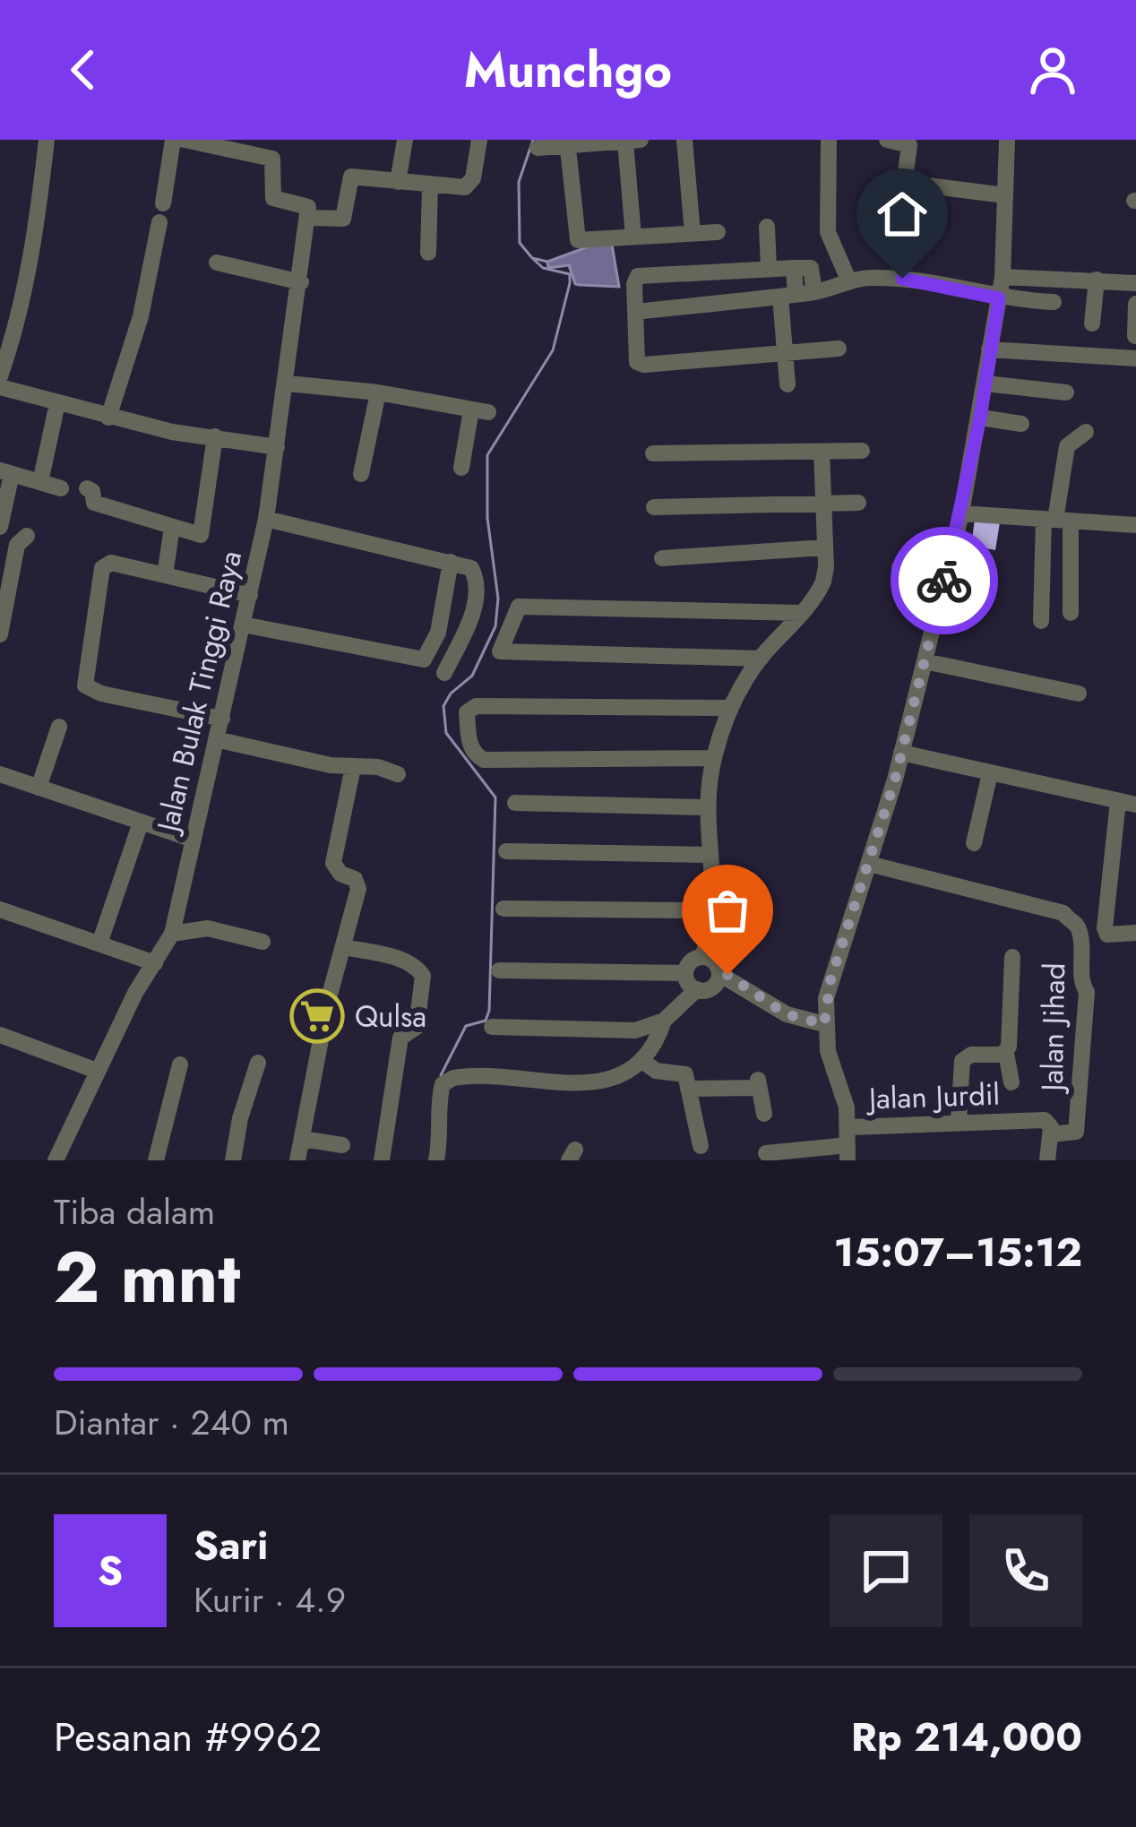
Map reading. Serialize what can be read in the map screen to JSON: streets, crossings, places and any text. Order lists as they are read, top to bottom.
{
  "streets": {
    "street": ["Jalan Bulak Tinggi Raya", "Jalan Jihad", "Jalan Jurdil"]
  },
  "crossings": [
    ["Jalan Jihad", "Jalan Jurdil"]
  ],
  "places": {
    "supermarket": ["Qulsa"]
  },
  "page": {
    "header": "Munchgo",
    "heading": ["2 mnt", "Tiba dalam", "15:07–15:12"],
    "panel": [
      "Sari",
      "Kurir · 4.9",
      "Pesanan #9962",
      "Rp 214,000"
    ],
    "bar": "Diantar · 240 m",
    "round": "S"
  }
}
